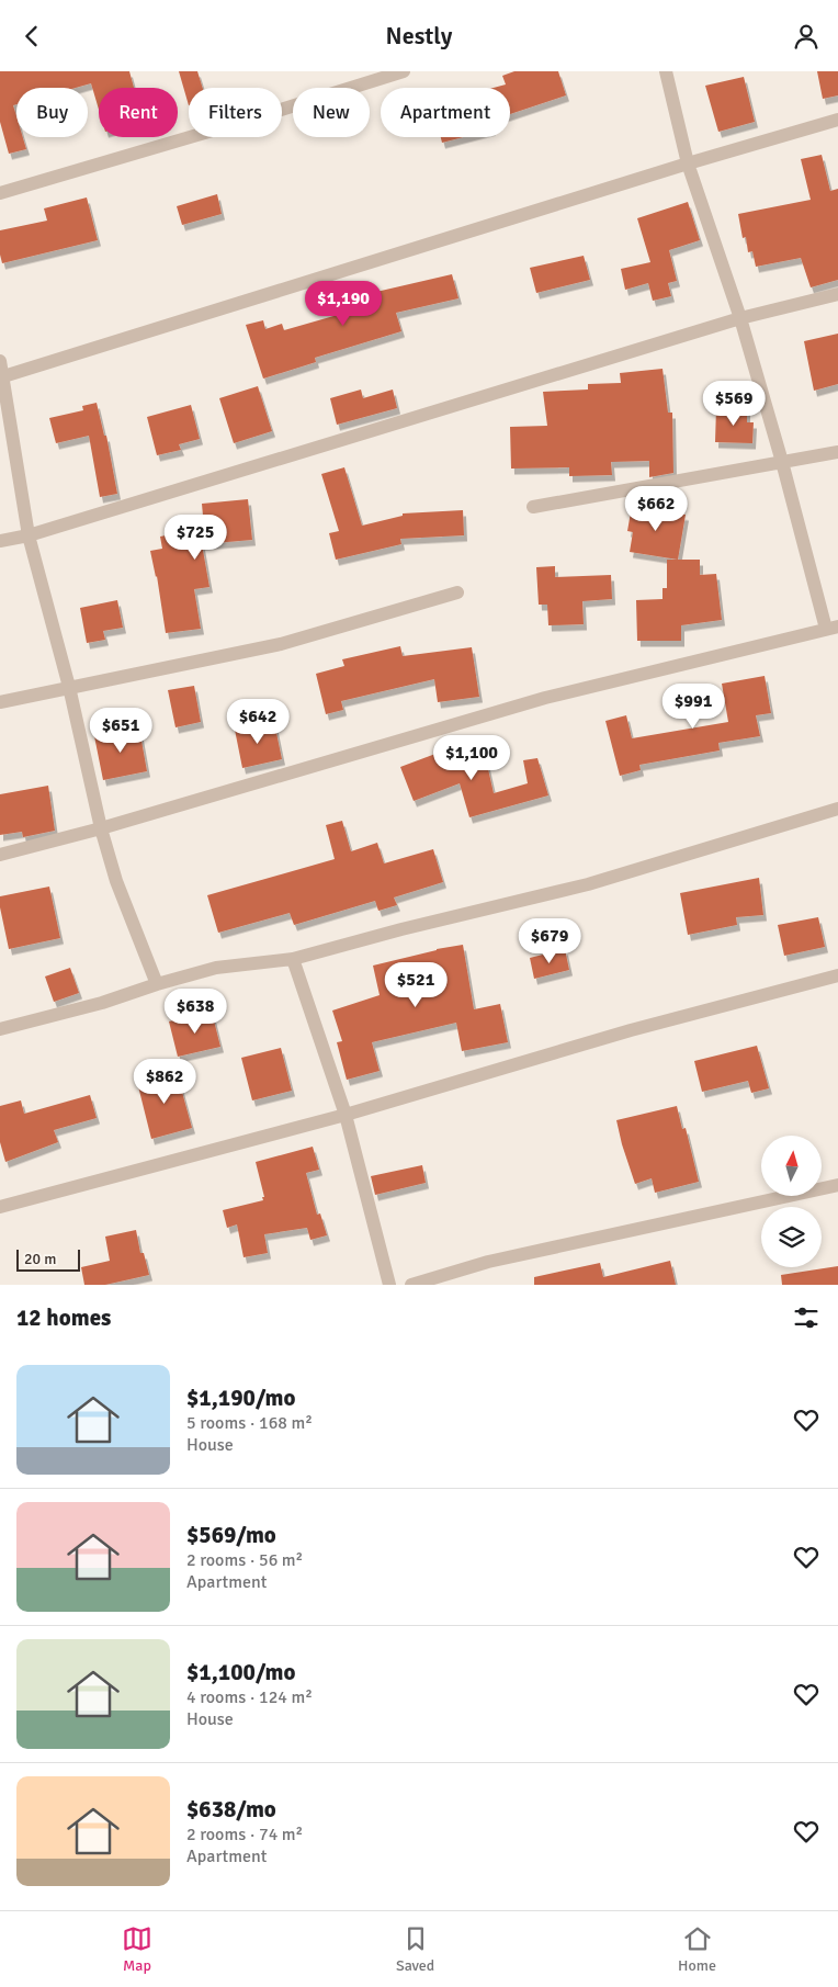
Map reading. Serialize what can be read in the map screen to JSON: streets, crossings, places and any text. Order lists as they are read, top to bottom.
{
  "scale_bar": "20 m",
  "north": "top",
  "page": {
    "header": "Nestly",
    "chip": [
      "Buy",
      "Rent",
      "Filters",
      "New",
      "Apartment"
    ],
    "price": [
      "$1,190",
      "$569",
      "$662",
      "$725",
      "$991",
      "$642",
      "$651",
      "$1,100",
      "$679",
      "$521",
      "$638",
      "$862"
    ],
    "scale": "20 m",
    "heading": "12 homes",
    "list": [
      {
        "name": "$1,190/mo",
        "note": "5 rooms · 168 m² · House"
      },
      {
        "name": "$569/mo",
        "note": "2 rooms · 56 m² · Apartment"
      },
      {
        "name": "$1,100/mo",
        "note": "4 rooms · 124 m² · House"
      },
      {
        "name": "$638/mo",
        "note": "2 rooms · 74 m² · Apartment"
      }
    ],
    "tabs": ["Map", "Saved", "Home"]
  }
}
